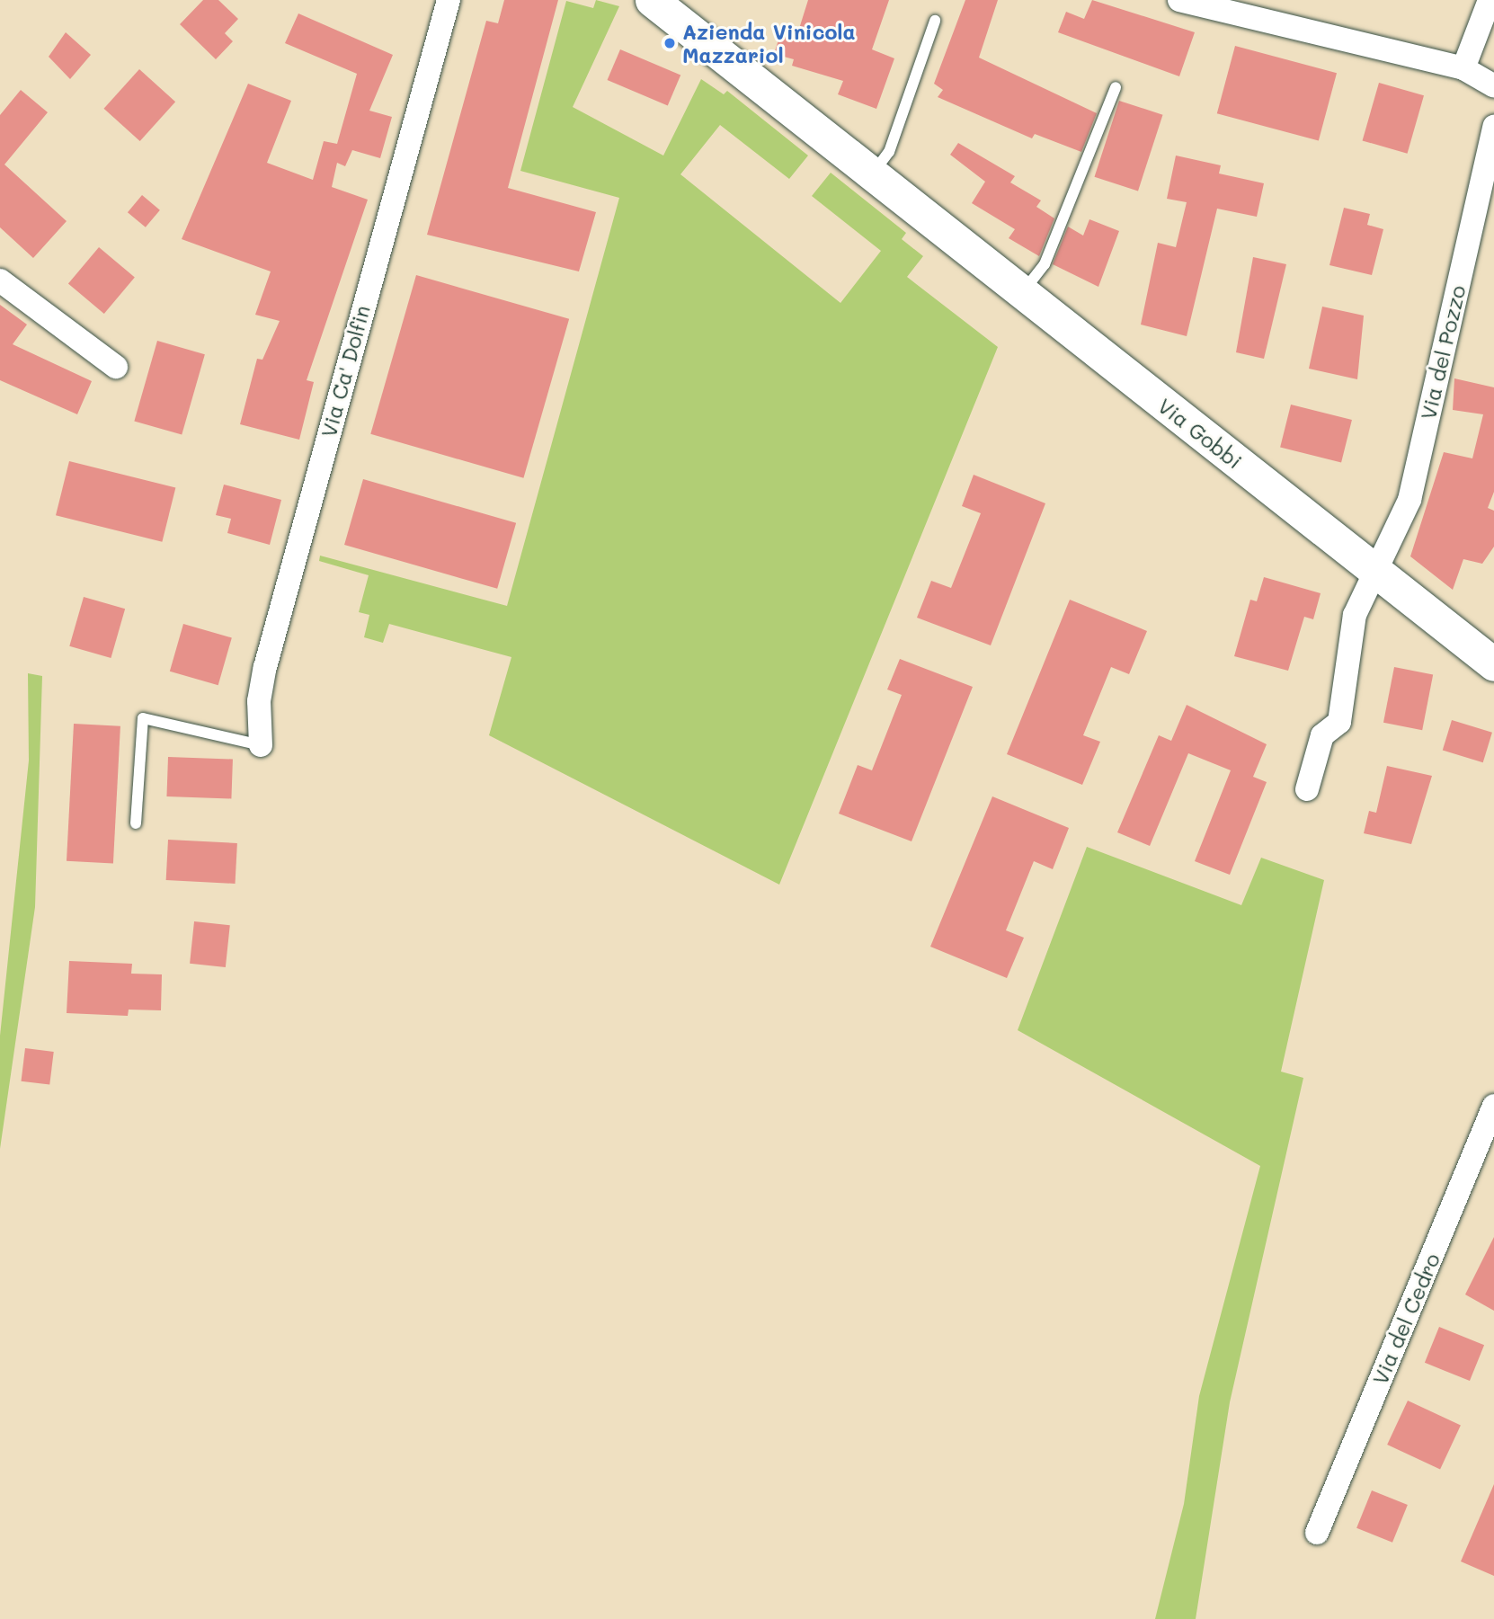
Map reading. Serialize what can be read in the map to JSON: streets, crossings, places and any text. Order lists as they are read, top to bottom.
{
  "streets": {
    "street": [
      "Via del Pozzo",
      "Via Ca' Dolfin",
      "Via Gobbi",
      "Via del Cedro"
    ]
  },
  "crossings": [
    ["Via del Pozzo", "Via Gobbi"]
  ],
  "places": ["Azienda Vinicola Mazzariol"]
}
